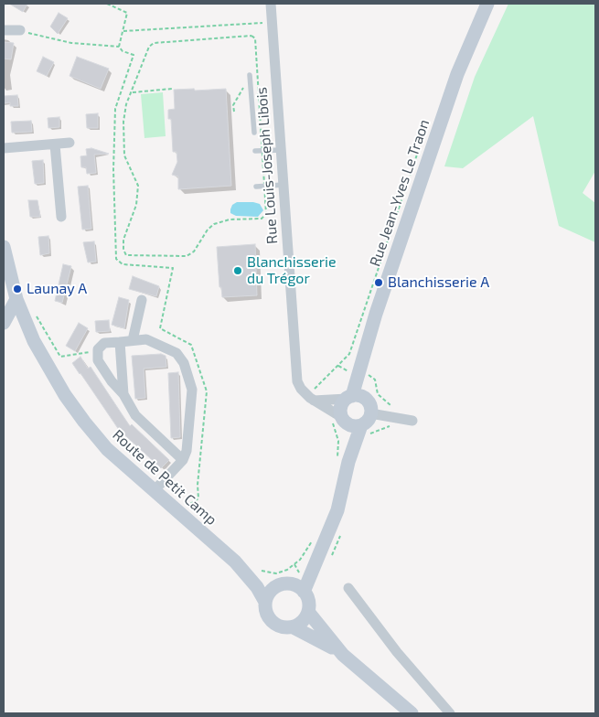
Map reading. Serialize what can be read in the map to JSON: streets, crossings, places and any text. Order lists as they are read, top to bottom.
{
  "streets": {
    "main road": ["Rue Jean-Yves Le Traon", "Route de Petit Camp"],
    "street": ["Rue Louis-Joseph Libois"]
  },
  "places": ["Blanchisserie du Trégor", "Blanchisserie A", "Launay A"]
}
